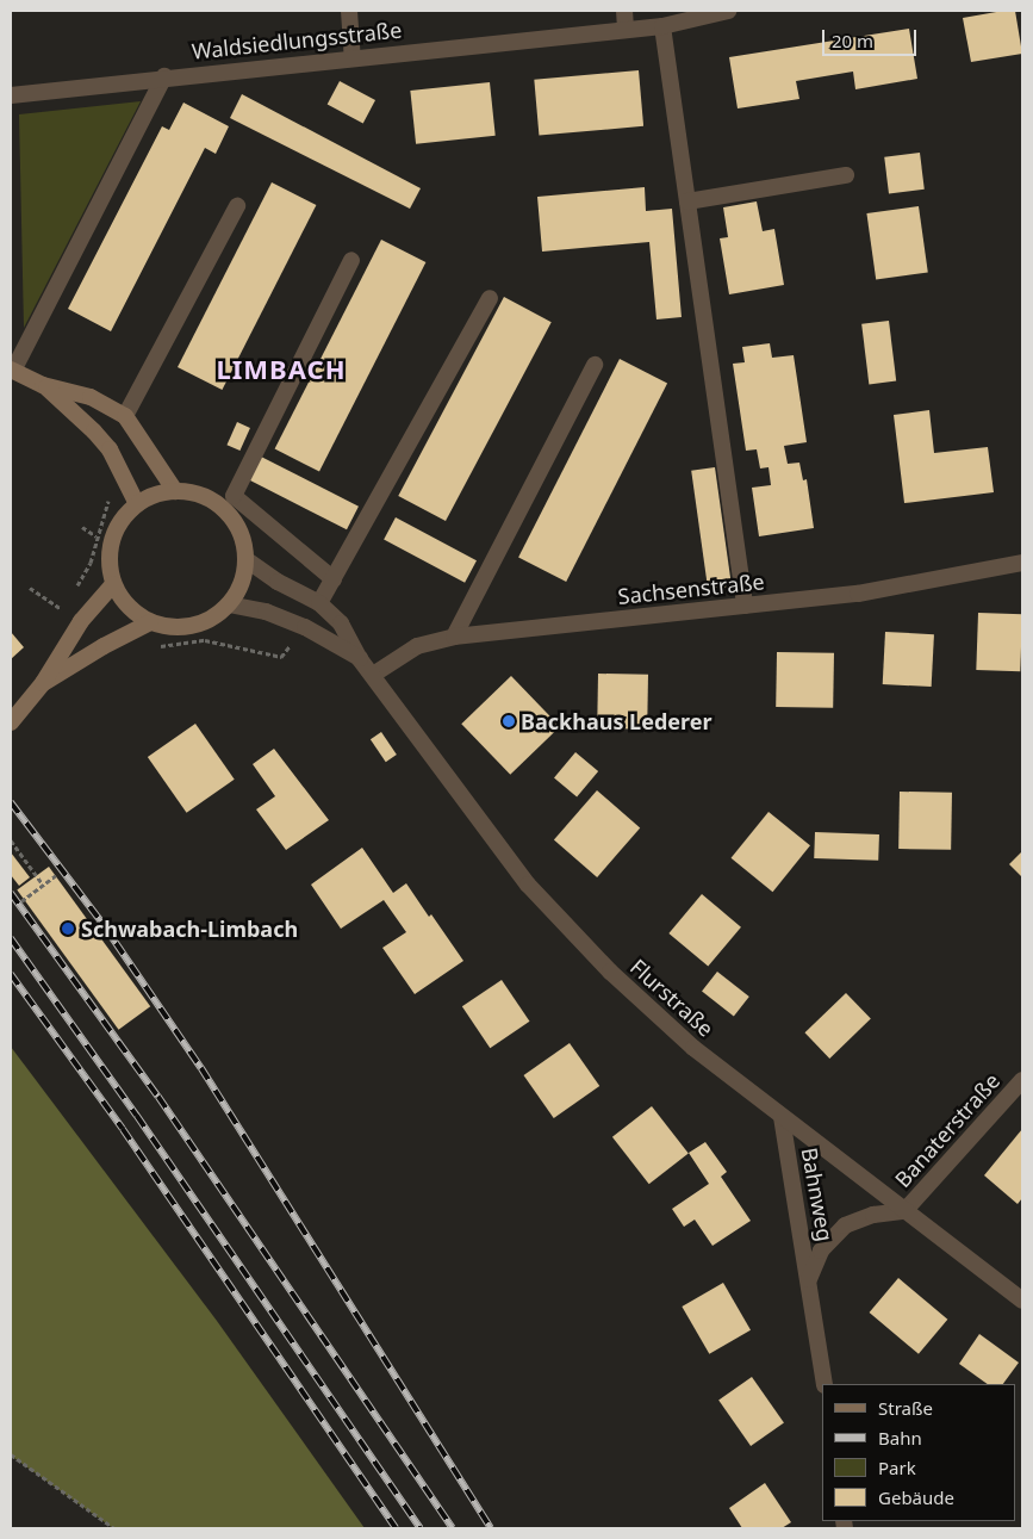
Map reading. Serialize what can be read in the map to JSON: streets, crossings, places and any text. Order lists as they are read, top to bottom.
{
  "streets": {
    "street": [
      "Waldsiedlungsstraße",
      "Sachsenstraße",
      "Flurstraße",
      "Banaterstraße",
      "Bahnweg"
    ]
  },
  "crossings": [
    ["Sachsenstraße", "Flurstraße"],
    ["Flurstraße", "Banaterstraße"],
    ["Flurstraße", "Bahnweg"],
    ["Banaterstraße", "Bahnweg"]
  ],
  "districts": ["LIMBACH"],
  "places": ["Backhaus Lederer", "Schwabach-Limbach"],
  "legend": [
    "Straße",
    "Bahn",
    "Park",
    "Gebäude"
  ],
  "scale_bar": "20 m"
}
